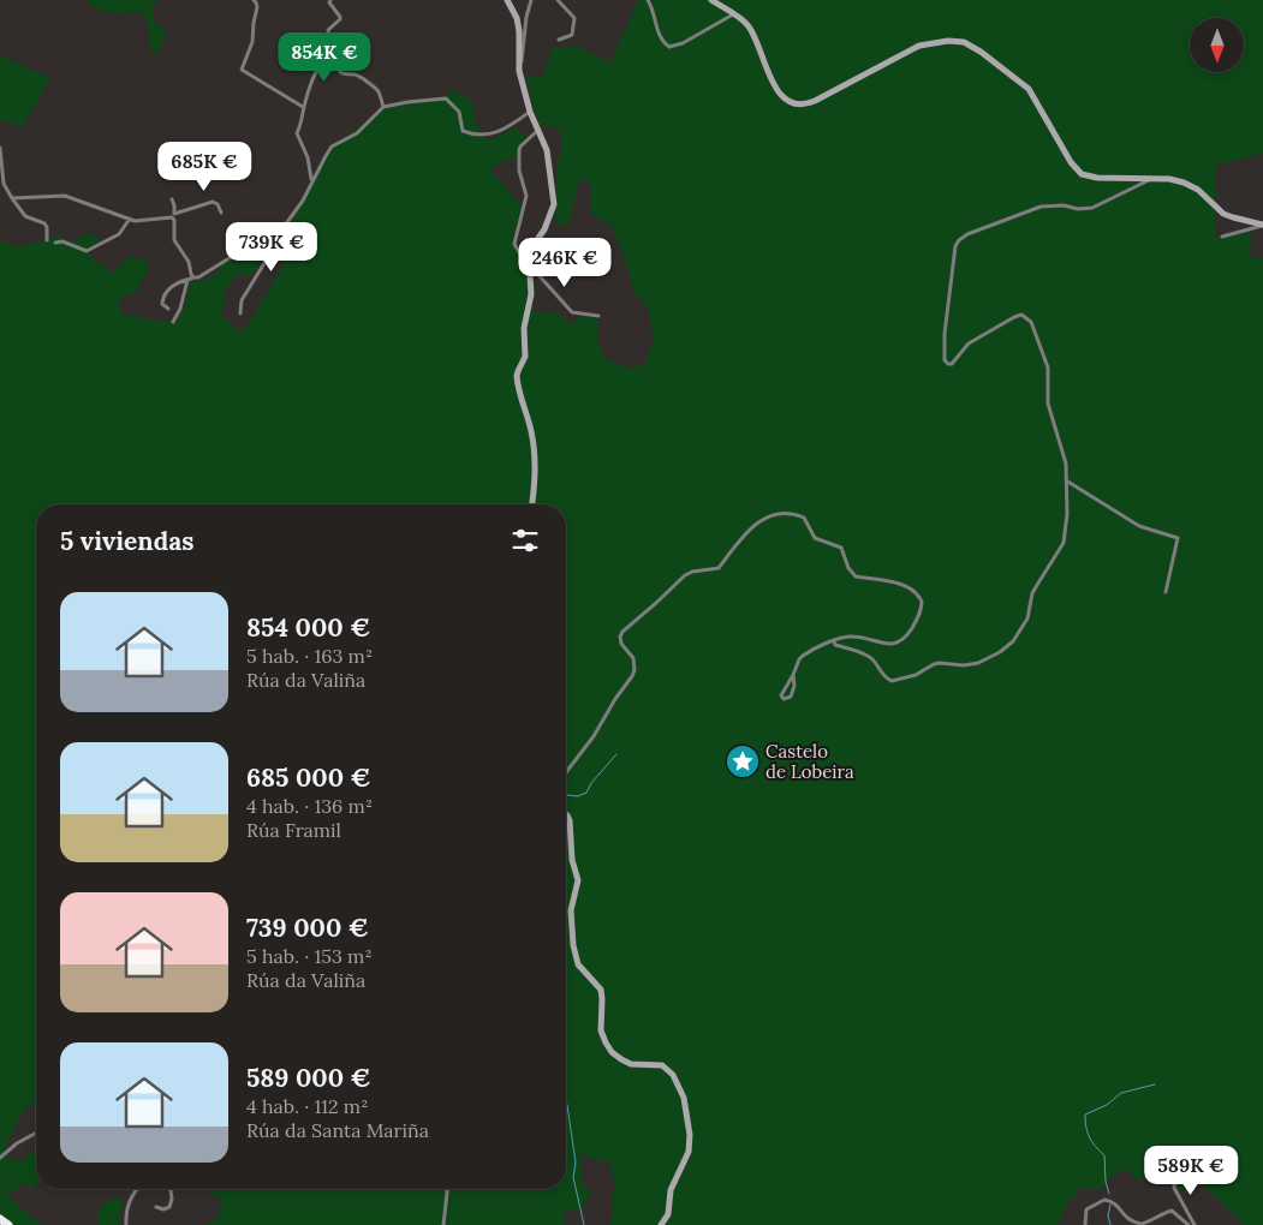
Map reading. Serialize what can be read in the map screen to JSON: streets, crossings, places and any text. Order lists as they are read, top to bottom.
{
  "places": {
    "place": ["Castelo de Lobeira"]
  },
  "north": "bottom",
  "page": {
    "price": [
      "854K €",
      "685K €",
      "739K €",
      "246K €",
      "589K €"
    ],
    "heading": "5 viviendas",
    "list": [
      {
        "name": "854 000 €",
        "note": "5 hab. · 163 m² · Rúa da Valiña"
      },
      {
        "name": "685 000 €",
        "note": "4 hab. · 136 m² · Rúa Framil"
      },
      {
        "name": "739 000 €",
        "note": "5 hab. · 153 m² · Rúa da Valiña"
      },
      {
        "name": "589 000 €",
        "note": "4 hab. · 112 m² · Rúa da Santa Mariña"
      }
    ]
  }
}
